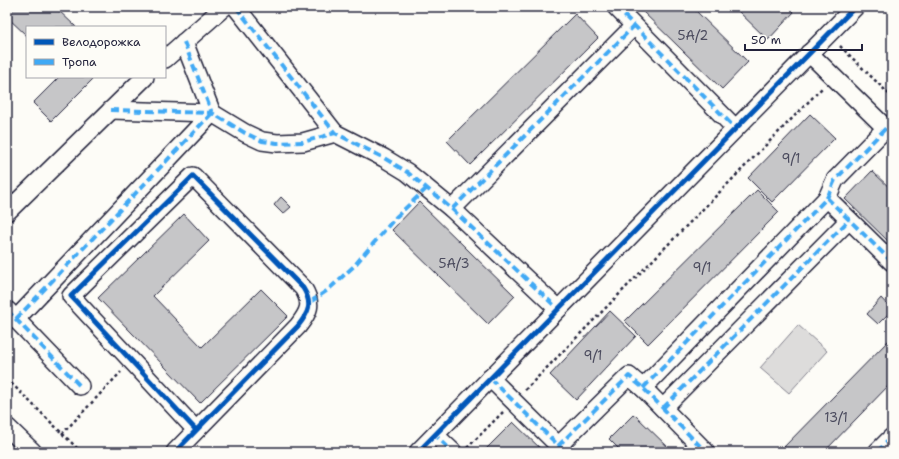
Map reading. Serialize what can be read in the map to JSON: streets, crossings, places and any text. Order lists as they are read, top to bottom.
{
  "house_numbers": [
    "5А/2",
    "9/1",
    "5А/3",
    "9/1",
    "9/1",
    "13/1"
  ],
  "legend": ["Велодорожка", "Тропа"],
  "scale_bar": "50 m"
}
